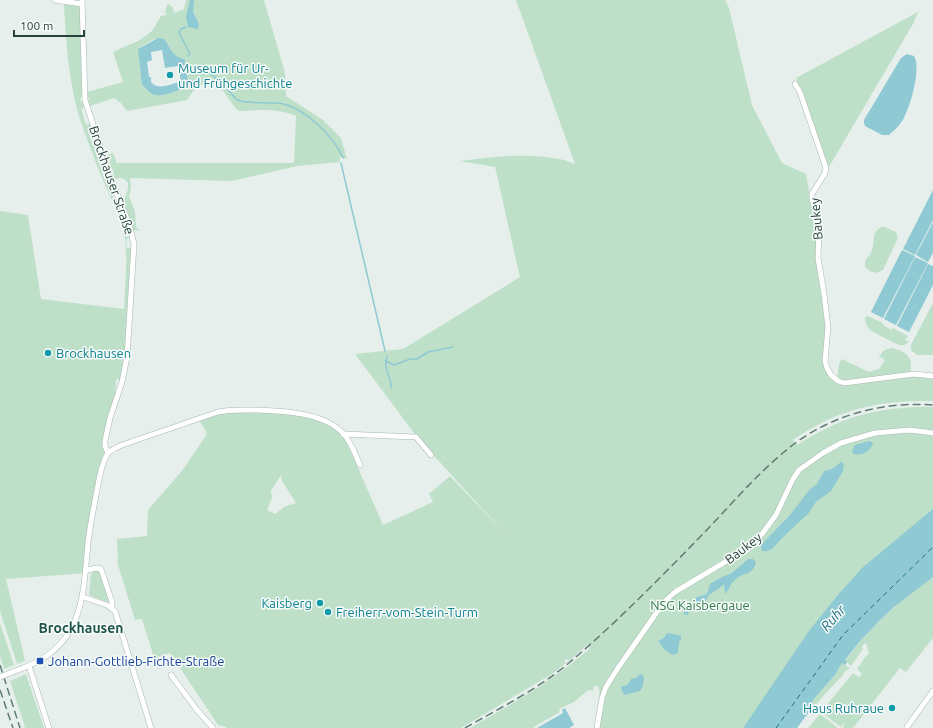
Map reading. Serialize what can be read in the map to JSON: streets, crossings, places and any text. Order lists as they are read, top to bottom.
{
  "streets": {
    "street": ["Brockhauser Straße", "Baukey"]
  },
  "districts": ["Brockhausen"],
  "water": ["Ruhr"],
  "parks": ["NSG Kaisbergaue"],
  "places": {
    "other": [
      "Museum für Ur- und Frühgeschichte",
      "Brockhausen",
      "Kaisberg",
      "Freiherr-vom-Stein-Turm",
      "Haus Ruhraue"
    ],
    "transit": ["Johann-Gottlieb-Fichte-Straße"]
  },
  "scale_bar": "100 m"
}
